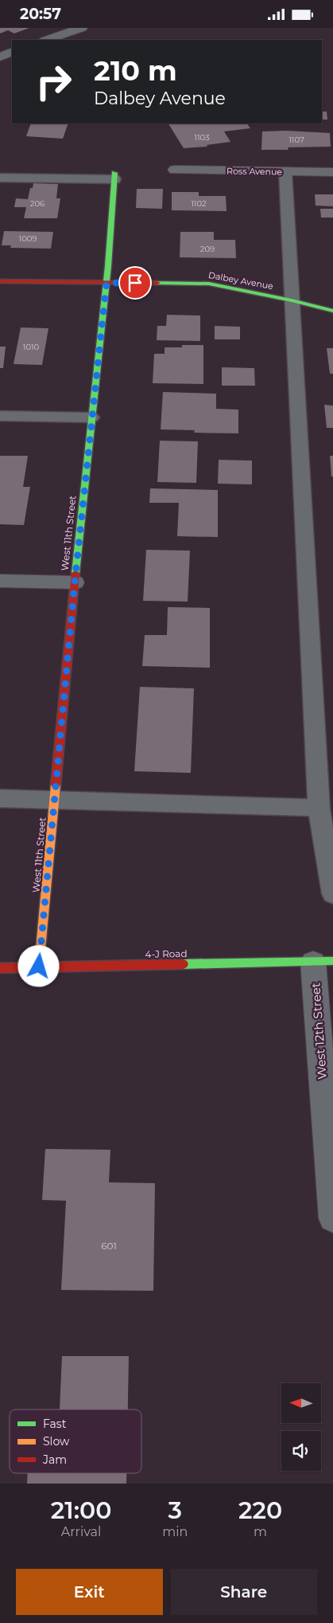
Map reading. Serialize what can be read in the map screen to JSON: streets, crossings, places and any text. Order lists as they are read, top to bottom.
{
  "streets": {
    "street": [
      "Ross Avenue",
      "Dalbey Avenue",
      "West 11th Street",
      "4-J Road",
      "West 12th Street"
    ]
  },
  "crossings": [
    ["Dalbey Avenue", "West 11th Street"],
    ["West 11th Street", "4-J Road"],
    ["4-J Road", "West 12th Street"]
  ],
  "house_numbers": [
    "1103",
    "1107",
    "206",
    "1102",
    "1009",
    "209",
    "1010",
    "601"
  ],
  "legend": ["Fast", "Slow", "Jam"],
  "north": "left",
  "page": {
    "status": "20:57",
    "turn": ["210 m", "Dalbey Avenue"],
    "eta": [
      "21:00",
      "Arrival",
      "3",
      "min",
      "220",
      "m"
    ],
    "buttons": ["Exit", "Share"]
  }
}
